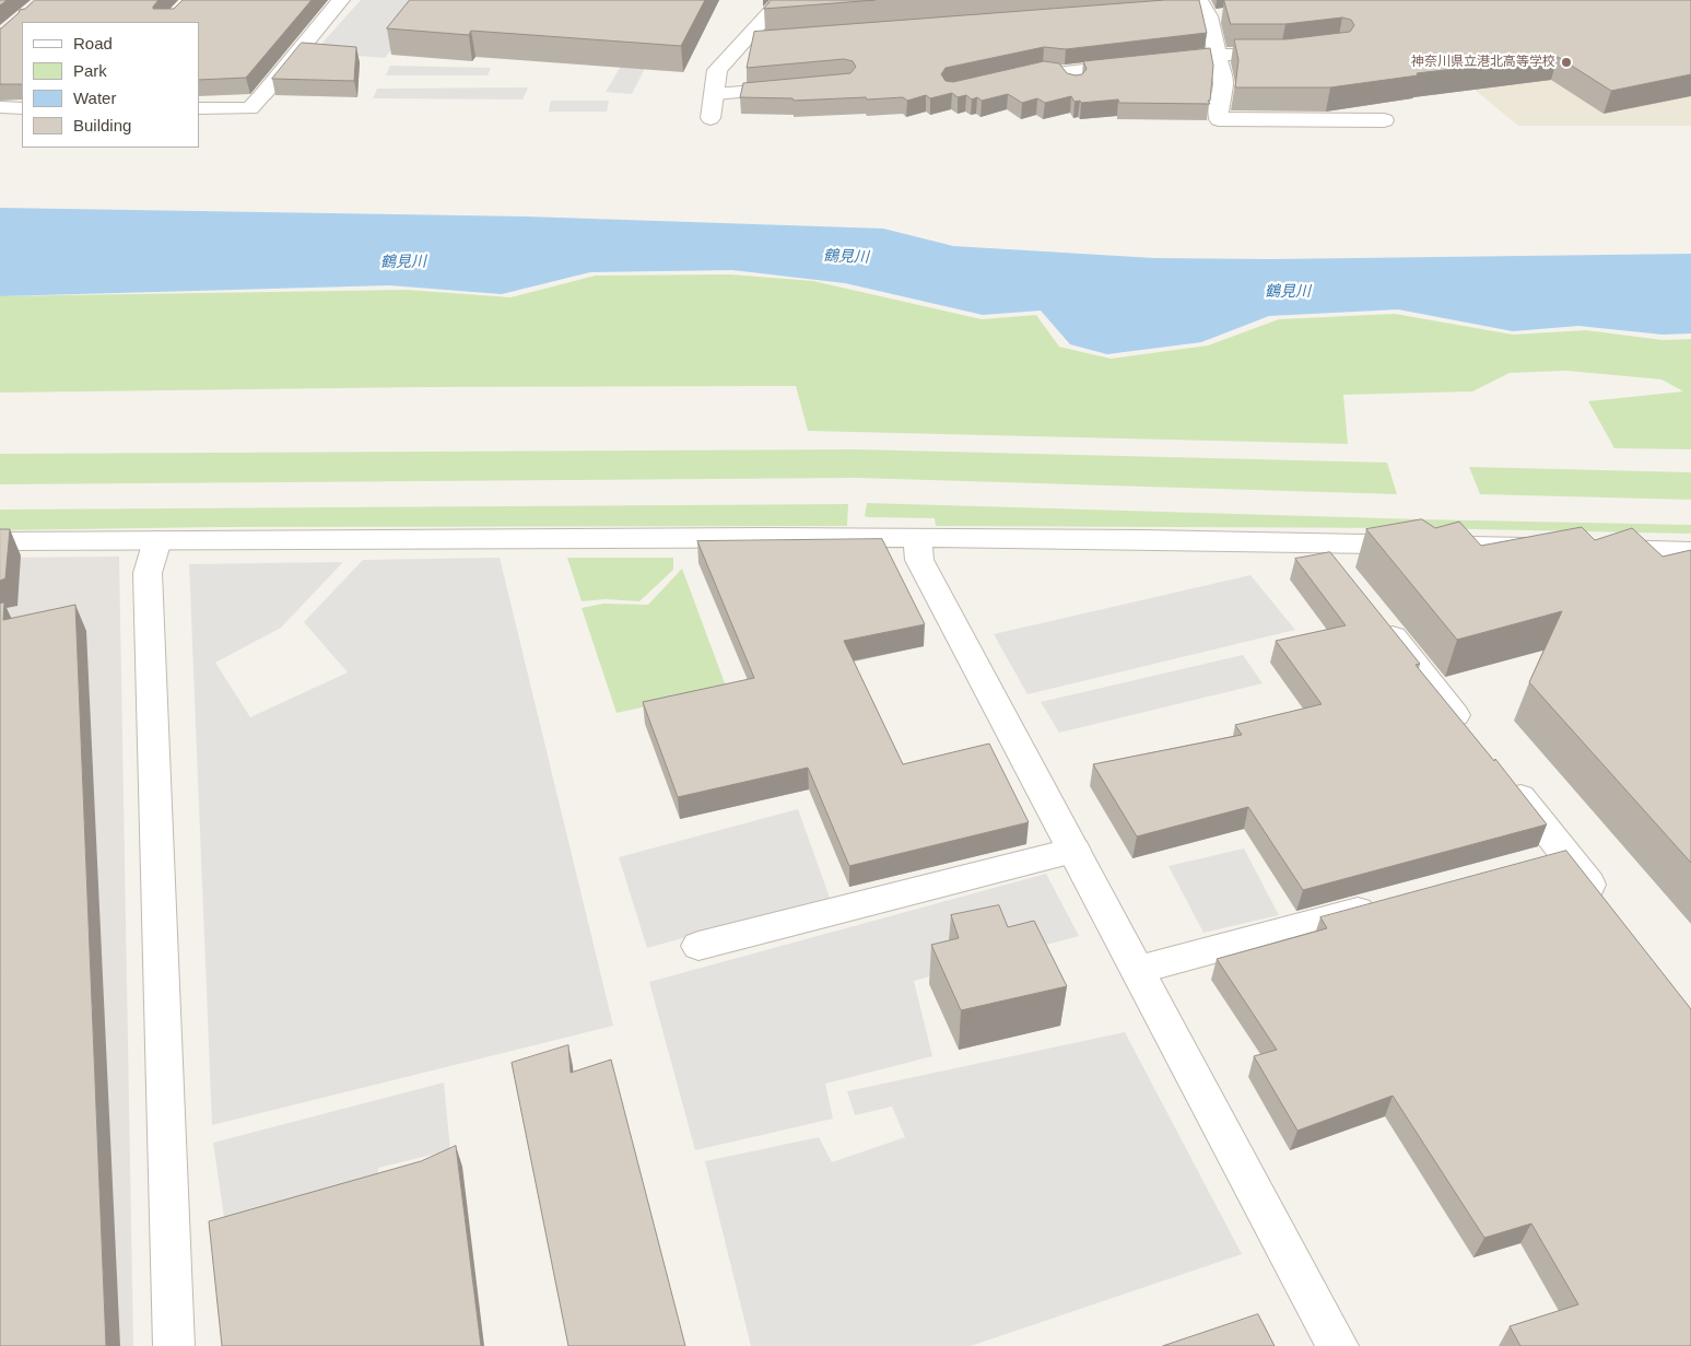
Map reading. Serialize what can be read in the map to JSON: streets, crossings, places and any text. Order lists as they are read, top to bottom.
{
  "water": ["鶴見川"],
  "places": ["神奈川県立港北高等学校"],
  "legend": [
    "Road",
    "Park",
    "Water",
    "Building"
  ]
}
